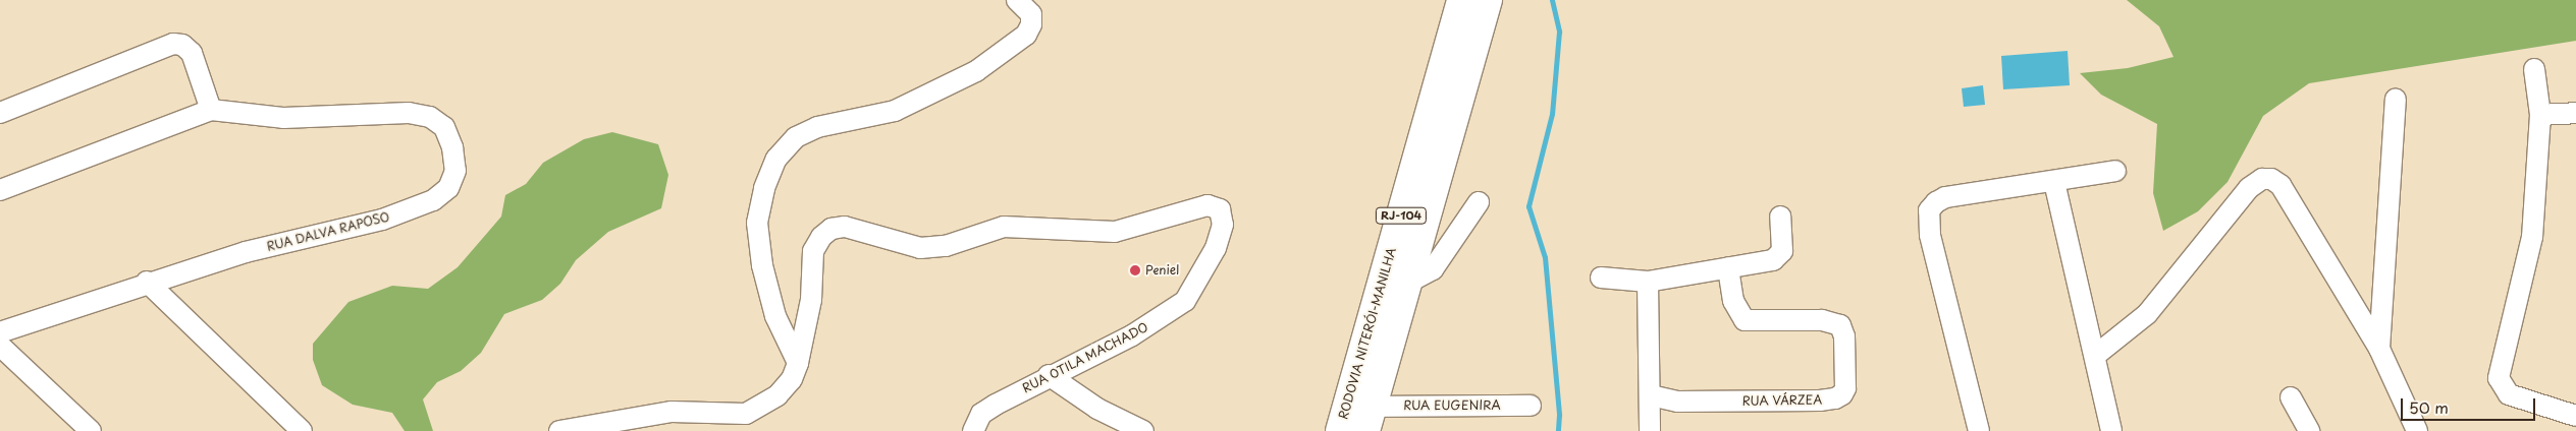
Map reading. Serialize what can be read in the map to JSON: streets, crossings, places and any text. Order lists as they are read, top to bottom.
{
  "streets": {
    "highway": ["RJ-104", "RODOVIA NITERÓI-MANILHA"],
    "street": [
      "RUA DALVA RAPOSO",
      "RUA OTILA MACHADO",
      "RUA VÁRZEA",
      "RUA EUGENIRA"
    ]
  },
  "crossings": [
    ["RODOVIA NITERÓI-MANILHA", "RUA EUGENIRA"]
  ],
  "places": ["Peniel"],
  "scale_bar": "50 m"
}
